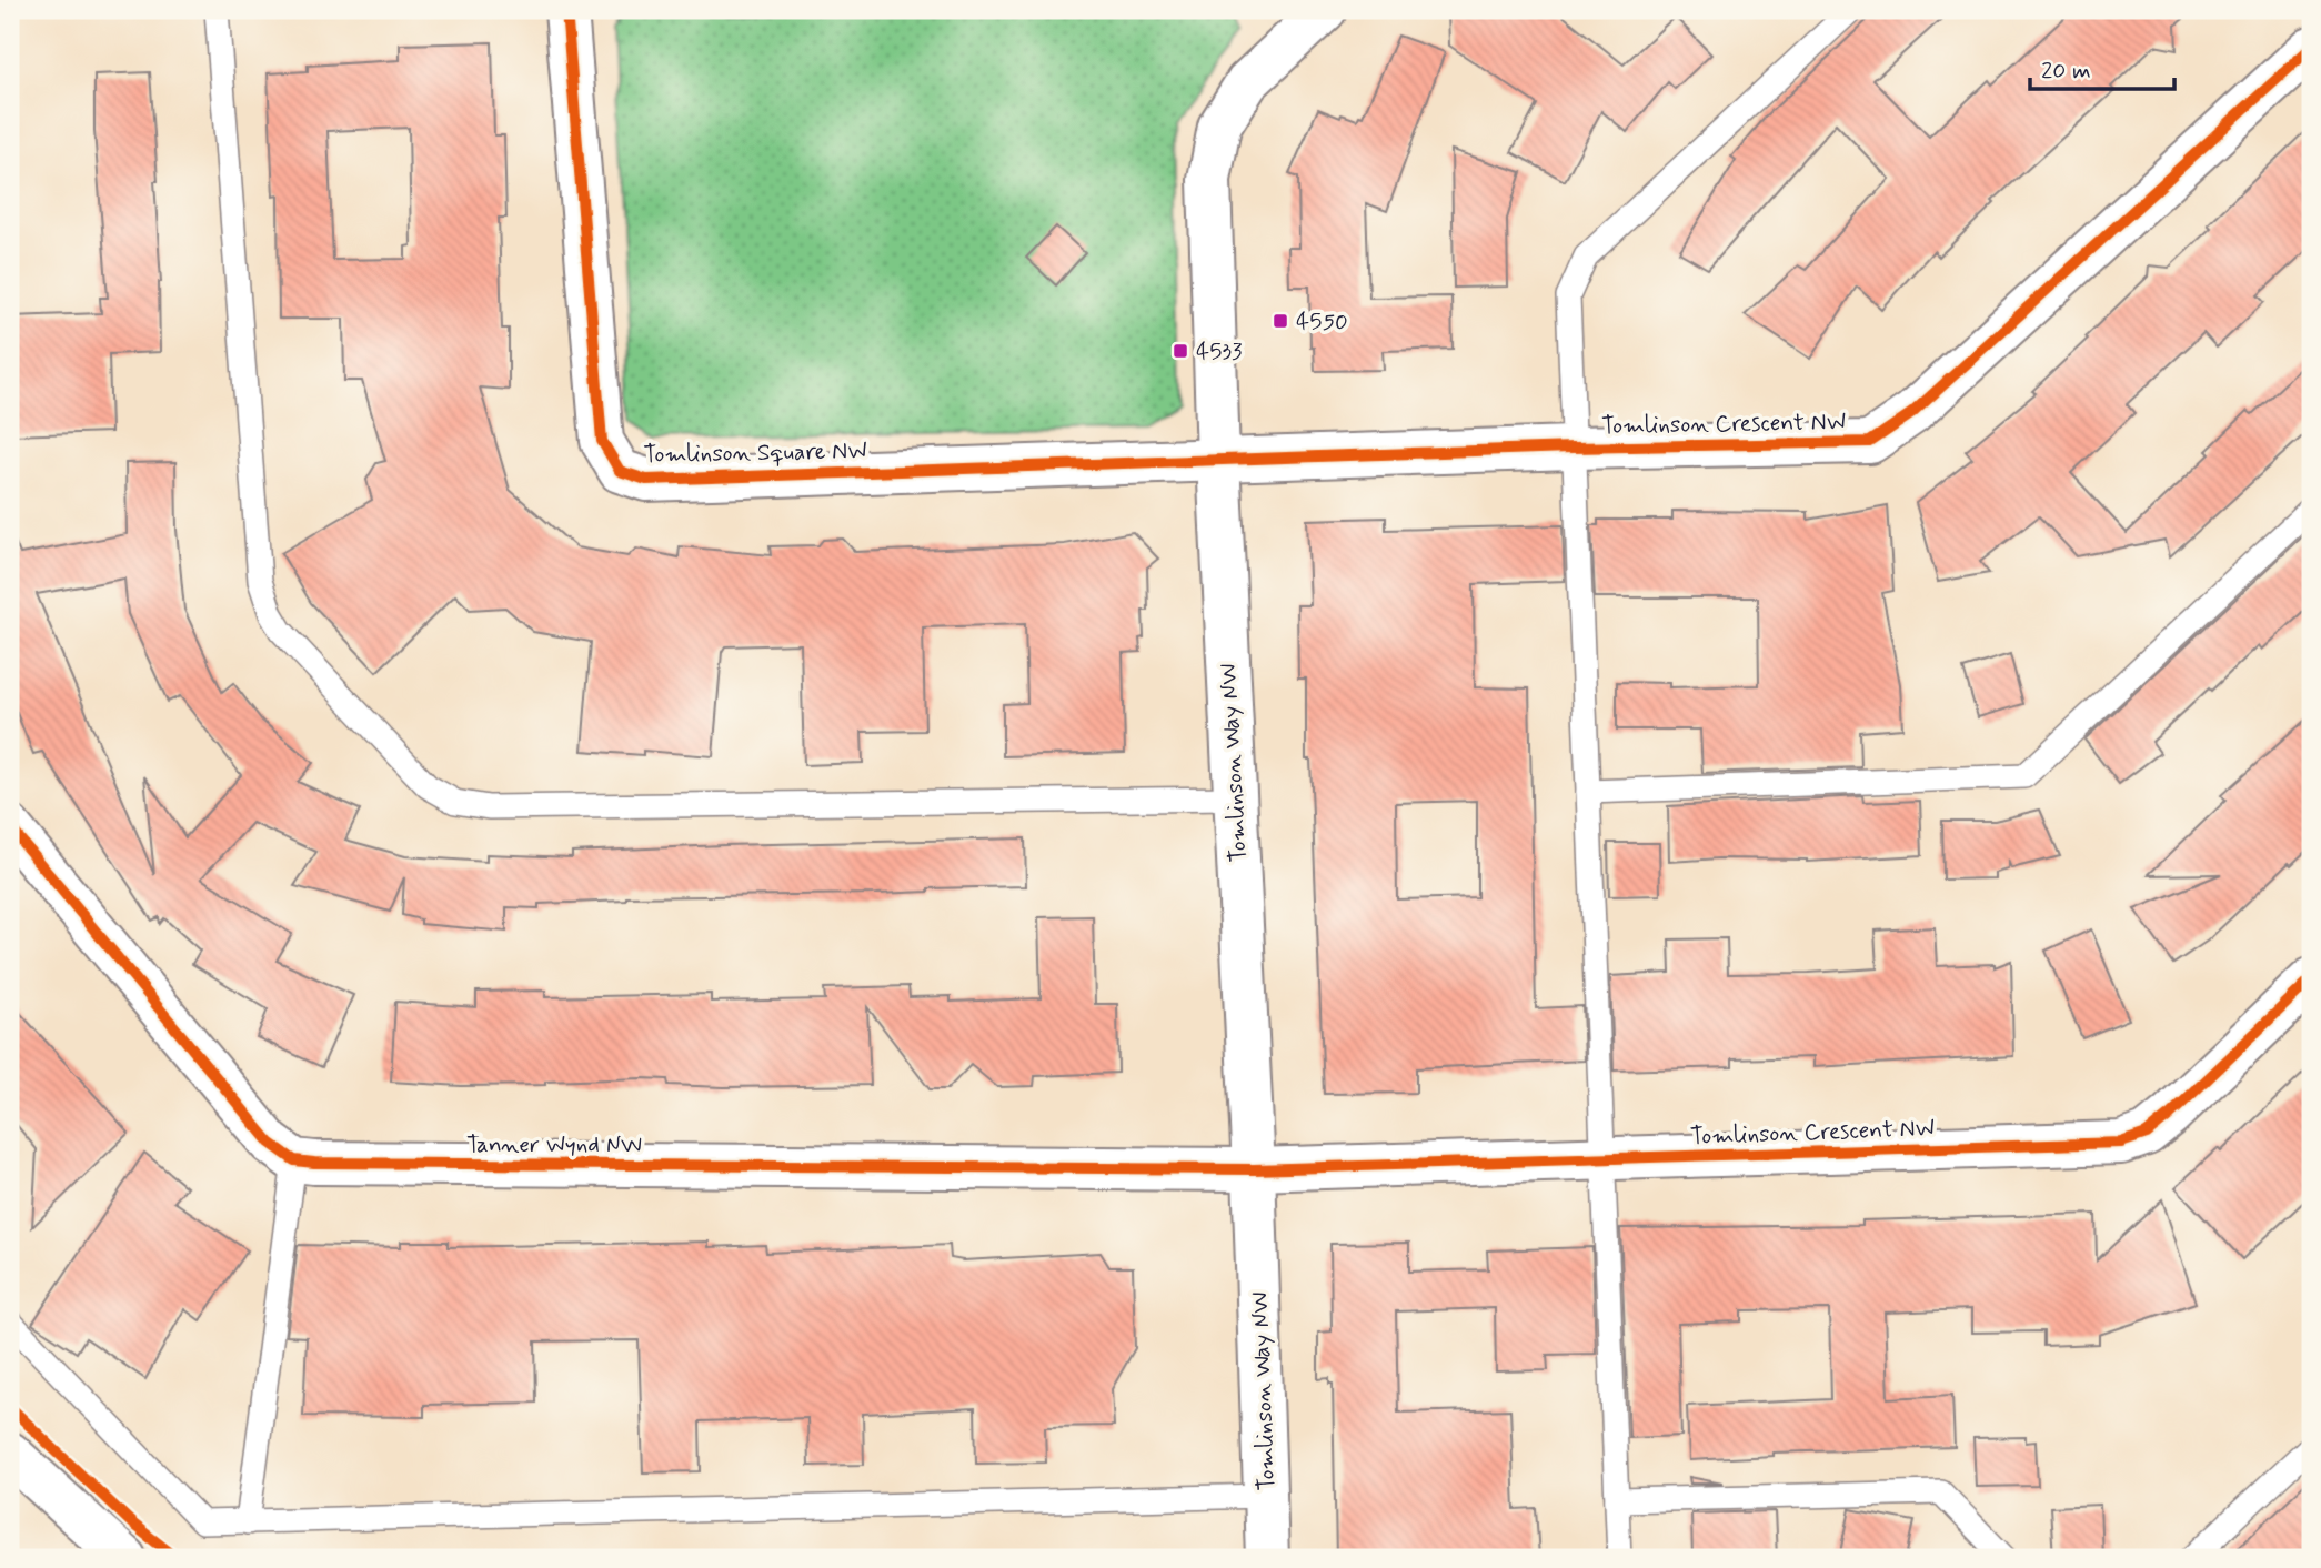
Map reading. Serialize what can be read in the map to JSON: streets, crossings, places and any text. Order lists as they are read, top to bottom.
{
  "streets": {
    "street": [
      "Tomlinson Crescent NW",
      "Tomlinson Square NW",
      "Tomlinson Way NW",
      "Tanner Wynd NW"
    ]
  },
  "crossings": [
    ["Tomlinson Crescent NW", "Tomlinson Square NW"],
    ["Tomlinson Crescent NW", "Tomlinson Way NW"],
    ["Tomlinson Crescent NW", "Tanner Wynd NW"],
    ["Tomlinson Square NW", "Tomlinson Way NW"],
    ["Tomlinson Way NW", "Tanner Wynd NW"]
  ],
  "places": {
    "transit": ["4550", "4533"]
  },
  "scale_bar": "20 m"
}
